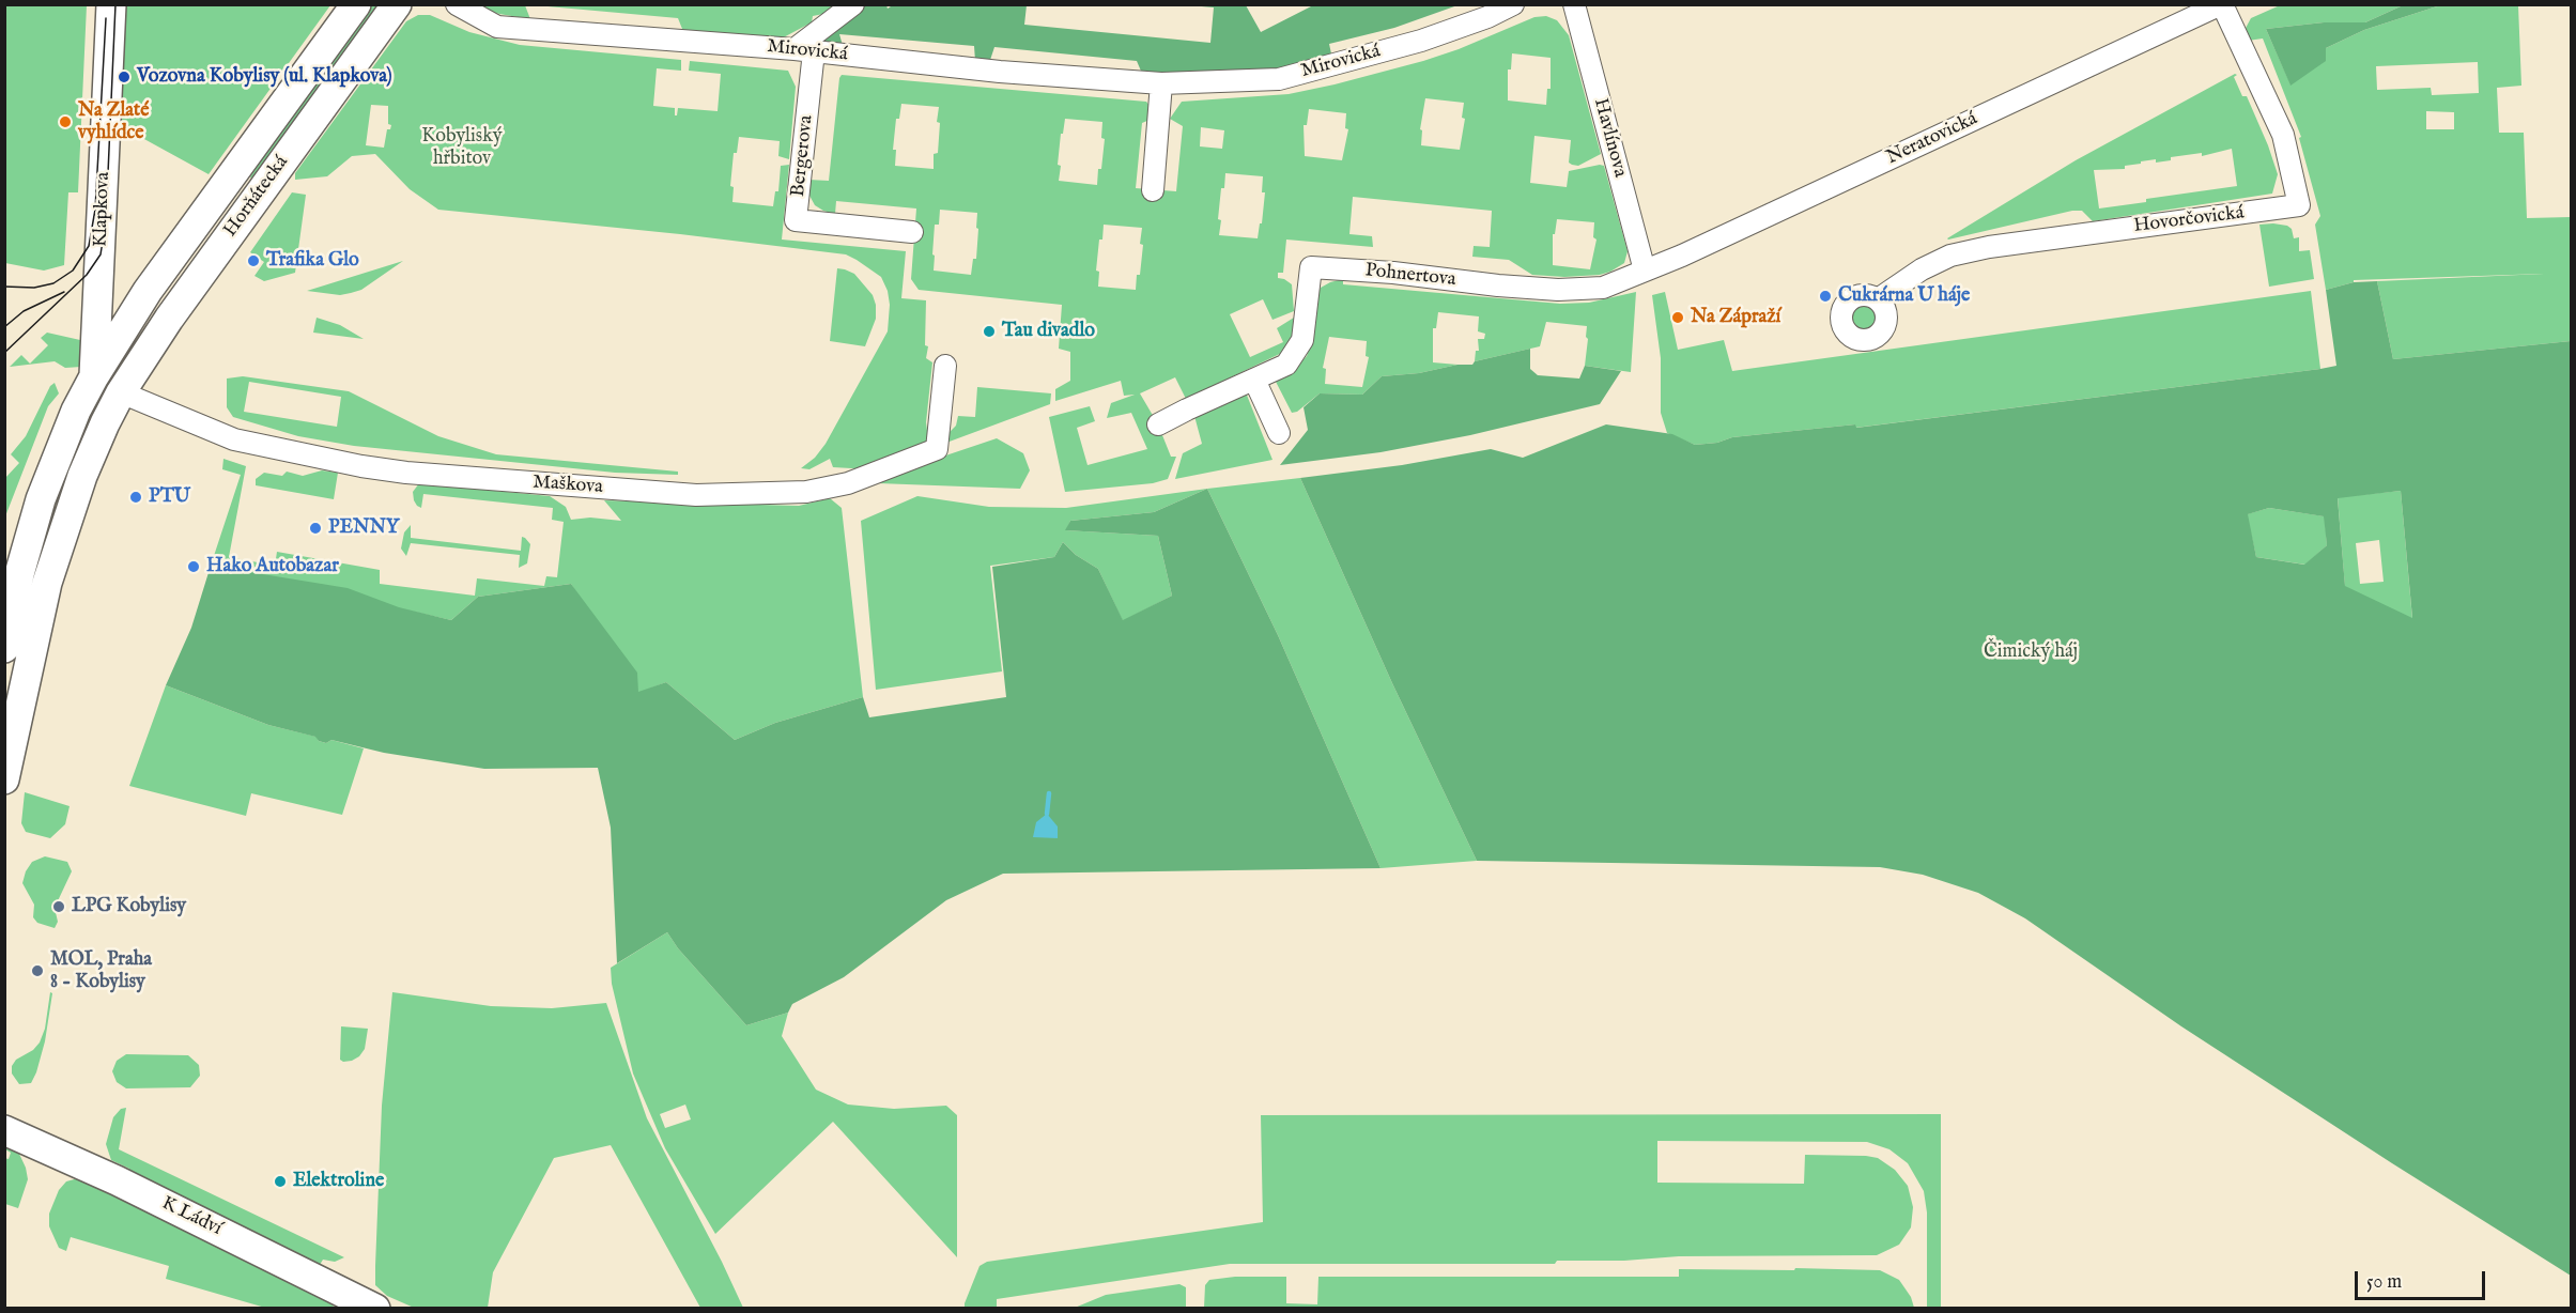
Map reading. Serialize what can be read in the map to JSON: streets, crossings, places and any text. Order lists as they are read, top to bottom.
{
  "streets": {
    "main road": ["Horňátecká", "Klapkova", "K Ládví"],
    "street": [
      "Mirovická",
      "Havlínova",
      "Neratovická",
      "Bergerova",
      "Hovorčovická",
      "Pohnertova",
      "Maškova"
    ]
  },
  "crossings": [
    ["Mirovická", "Bergerova"],
    ["Havlínova", "Neratovická"],
    ["Havlínova", "Pohnertova"],
    ["Neratovická", "Hovorčovická"],
    ["Neratovická", "Pohnertova"],
    ["Horňátecká", "Klapkova"],
    ["Horňátecká", "Maškova"]
  ],
  "parks": ["Kobyliský hřbitov", "Čimický háj"],
  "places": [
    "Vozovna Kobylisy (ul. Klapkova)",
    "Na Zlaté vyhlídce",
    "Trafika Glo",
    "Cukrárna U háje",
    "Na Zápraží",
    "Tau divadlo",
    "PTU",
    "PENNY",
    "Hako Autobazar",
    "LPG Kobylisy",
    "MOL, Praha 8 - Kobylisy",
    "Elektroline"
  ],
  "scale_bar": "50 m"
}
